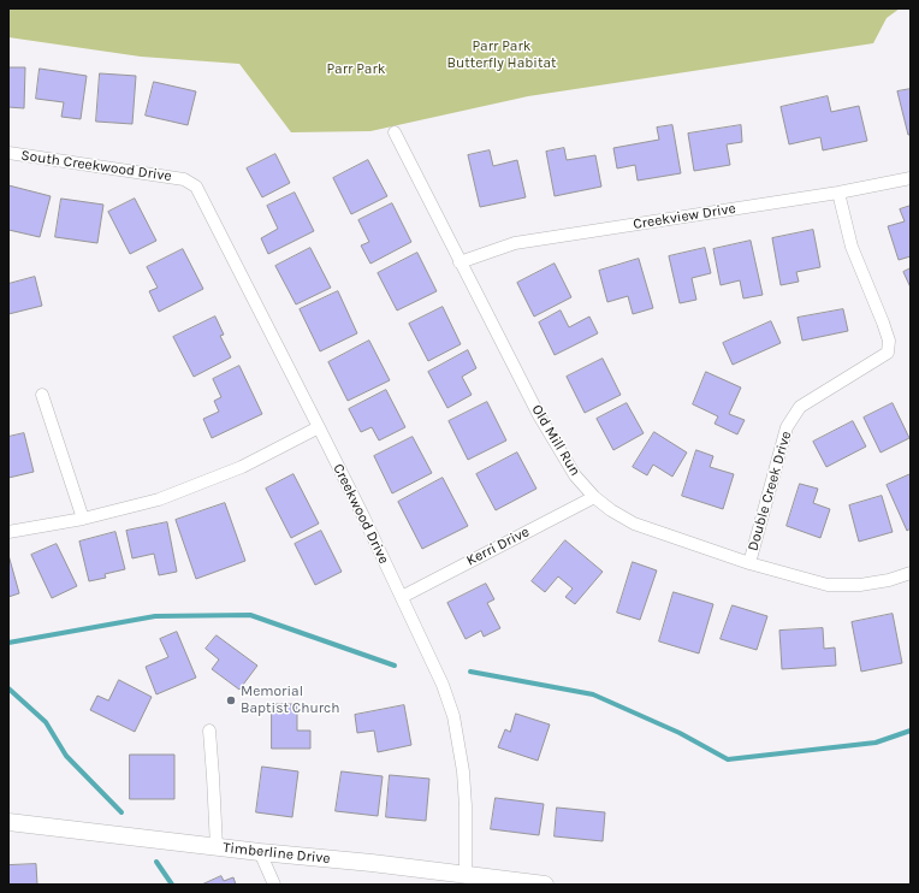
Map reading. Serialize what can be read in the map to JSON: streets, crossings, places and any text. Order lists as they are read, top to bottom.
{
  "streets": {
    "street": [
      "South Creekwood Drive",
      "Creekview Drive",
      "Old Mill Run",
      "Double Creek Drive",
      "Creekwood Drive",
      "Kerri Drive",
      "Timberline Drive"
    ]
  },
  "crossings": [
    ["South Creekwood Drive", "Creekwood Drive"],
    ["Creekview Drive", "Old Mill Run"],
    ["Creekview Drive", "Double Creek Drive"],
    ["Old Mill Run", "Double Creek Drive"],
    ["Old Mill Run", "Kerri Drive"],
    ["Creekwood Drive", "Kerri Drive"],
    ["Creekwood Drive", "Timberline Drive"]
  ],
  "parks": ["Parr Park Butterfly Habitat", "Parr Park"],
  "places": ["Memorial Baptist Church"]
}
